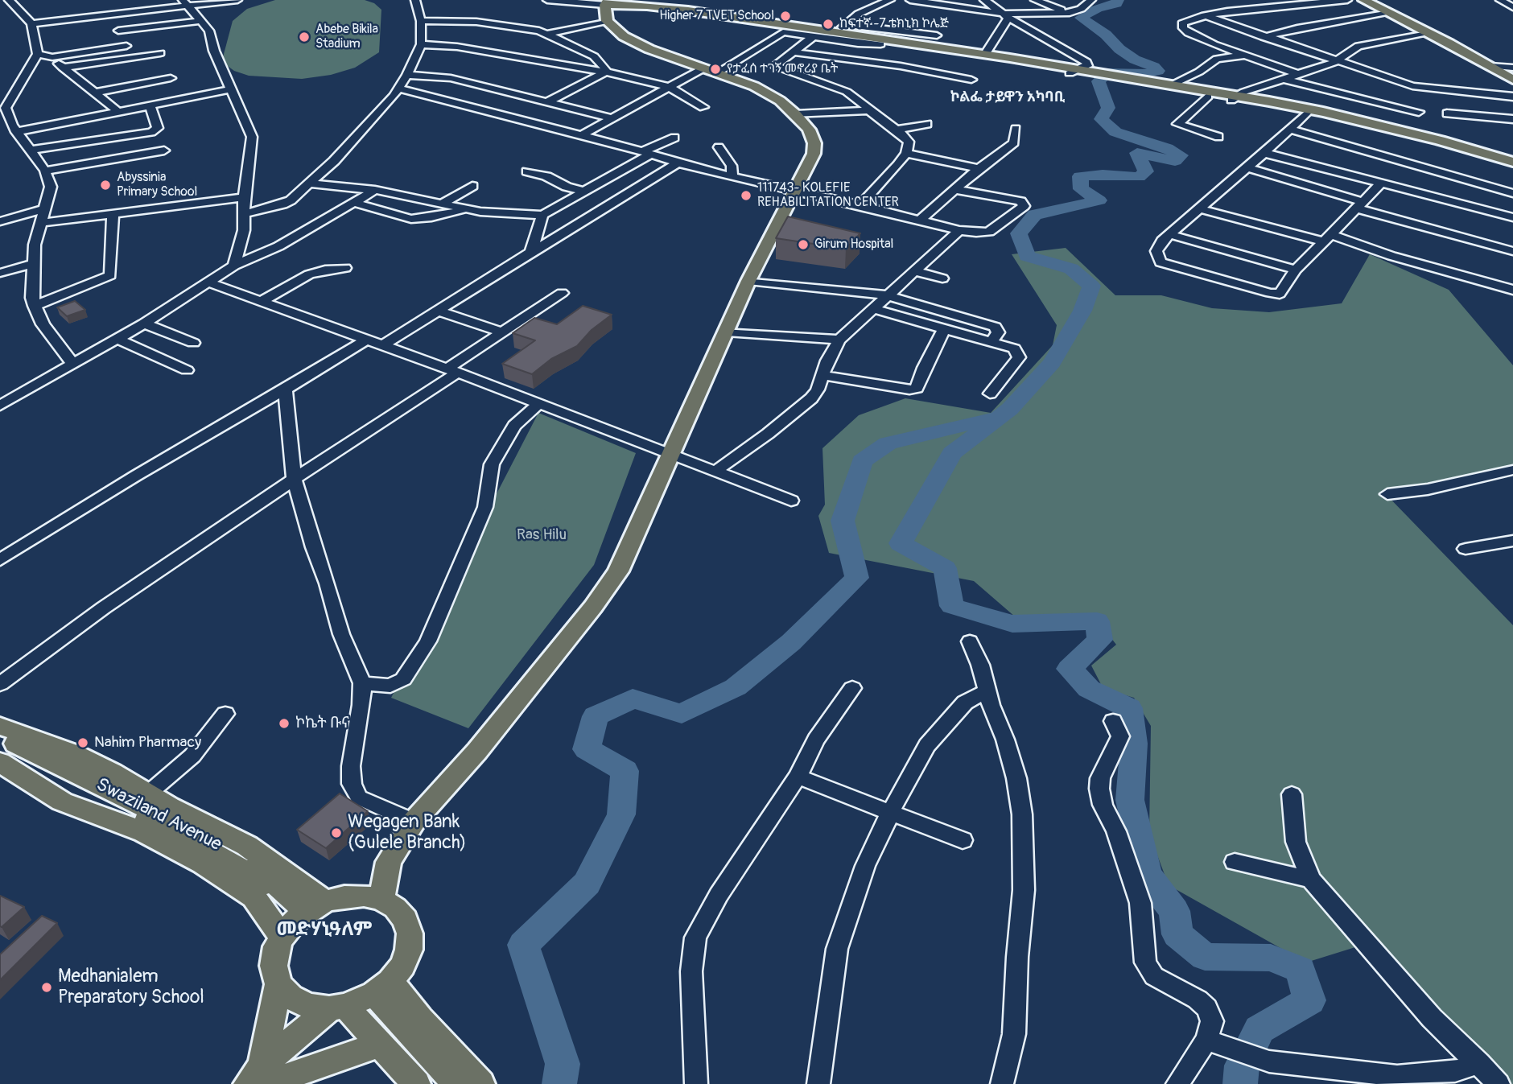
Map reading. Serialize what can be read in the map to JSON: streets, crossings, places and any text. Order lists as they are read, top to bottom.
{
  "streets": {
    "main road": ["Swaziland Avenue"]
  },
  "districts": ["ኮልፌ ታይዋን አካባቢ", "መድሃኒዓለም"],
  "parks": ["Ras Hilu"],
  "places": [
    "Higher 7 TVET School",
    "ከፍተኛ -7 ቴክኒክ ኮሌጅ",
    "Abebe Bikila Stadium",
    "የታፈሰ ተገኝ መኖሪያ ቤት",
    "Abyssinia Primary School",
    "111743- KOLEFIE REHABILITATION CENTER",
    "Girum Hospital",
    "ኮኬት ቡና",
    "Nahim Pharmacy",
    "Wegagen Bank (Gulele Branch)",
    "Medhanialem Preparatory School"
  ]
}
